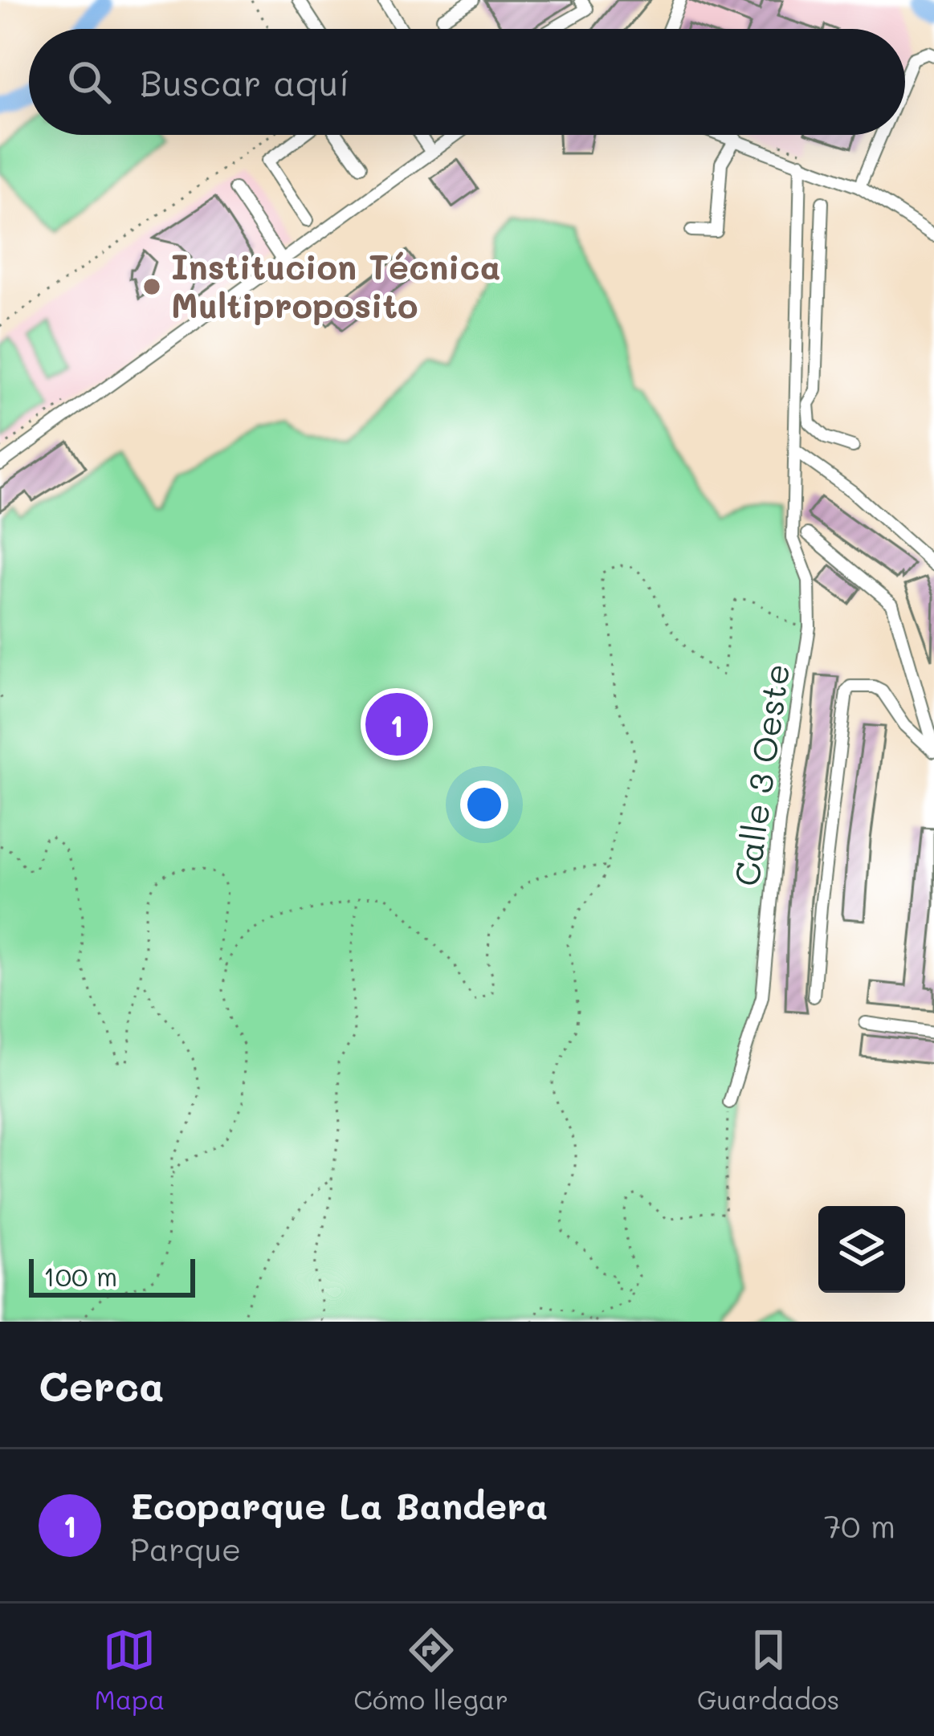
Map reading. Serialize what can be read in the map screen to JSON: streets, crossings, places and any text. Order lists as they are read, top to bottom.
{
  "streets": {
    "street": ["Calle 3 Oeste"]
  },
  "places": ["Institucion Técnica Multiproposito"],
  "scale_bar": "100 m",
  "page": {
    "search": "Buscar aquí",
    "pins": "1",
    "scale": "100 m",
    "heading": "Cerca",
    "list": [
      {
        "mark": "1",
        "name": "Ecoparque La Bandera",
        "note": "Parque",
        "value": "70 m"
      }
    ],
    "nav": ["Mapa", "Cómo llegar", "Guardados"]
  }
}
